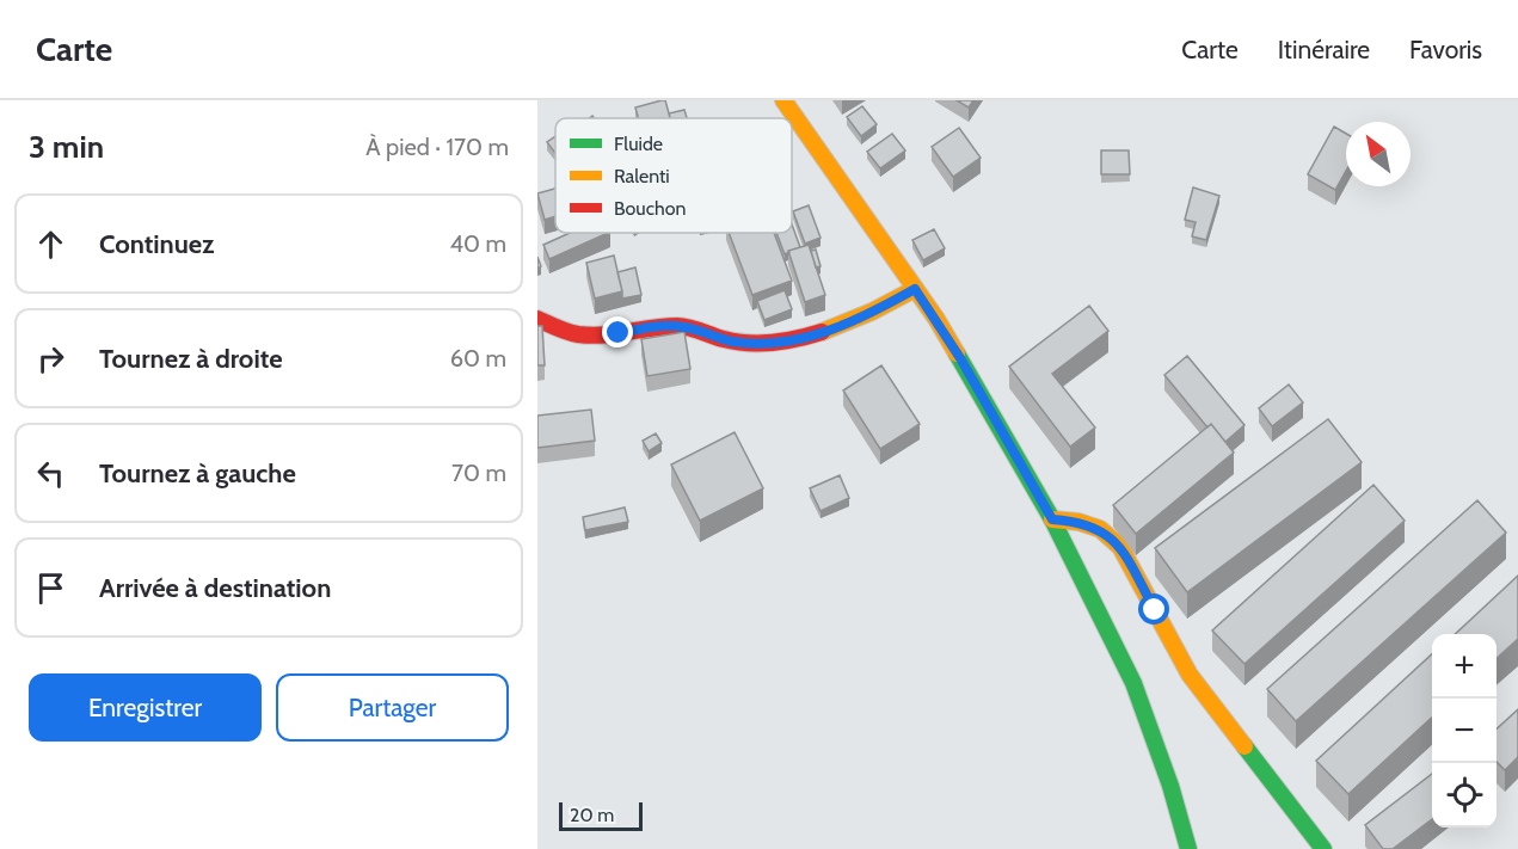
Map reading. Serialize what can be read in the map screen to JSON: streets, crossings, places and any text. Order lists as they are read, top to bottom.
{
  "legend": ["Fluide", "Ralenti", "Bouchon"],
  "scale_bar": "20 m",
  "north": "top left",
  "page": {
    "header": "Carte",
    "nav": ["Carte", "Itinéraire", "Favoris"],
    "heading": ["3 min", "À pied · 170 m"],
    "list": [
      ["Continuez", "40 m"],
      ["Tournez à droite", "60 m"],
      ["Tournez à gauche", "70 m"],
      "Arrivée à destination"
    ],
    "map_buttons": ["+", "−"],
    "buttons": ["Enregistrer", "Partager"],
    "scale": "20 m"
  }
}
